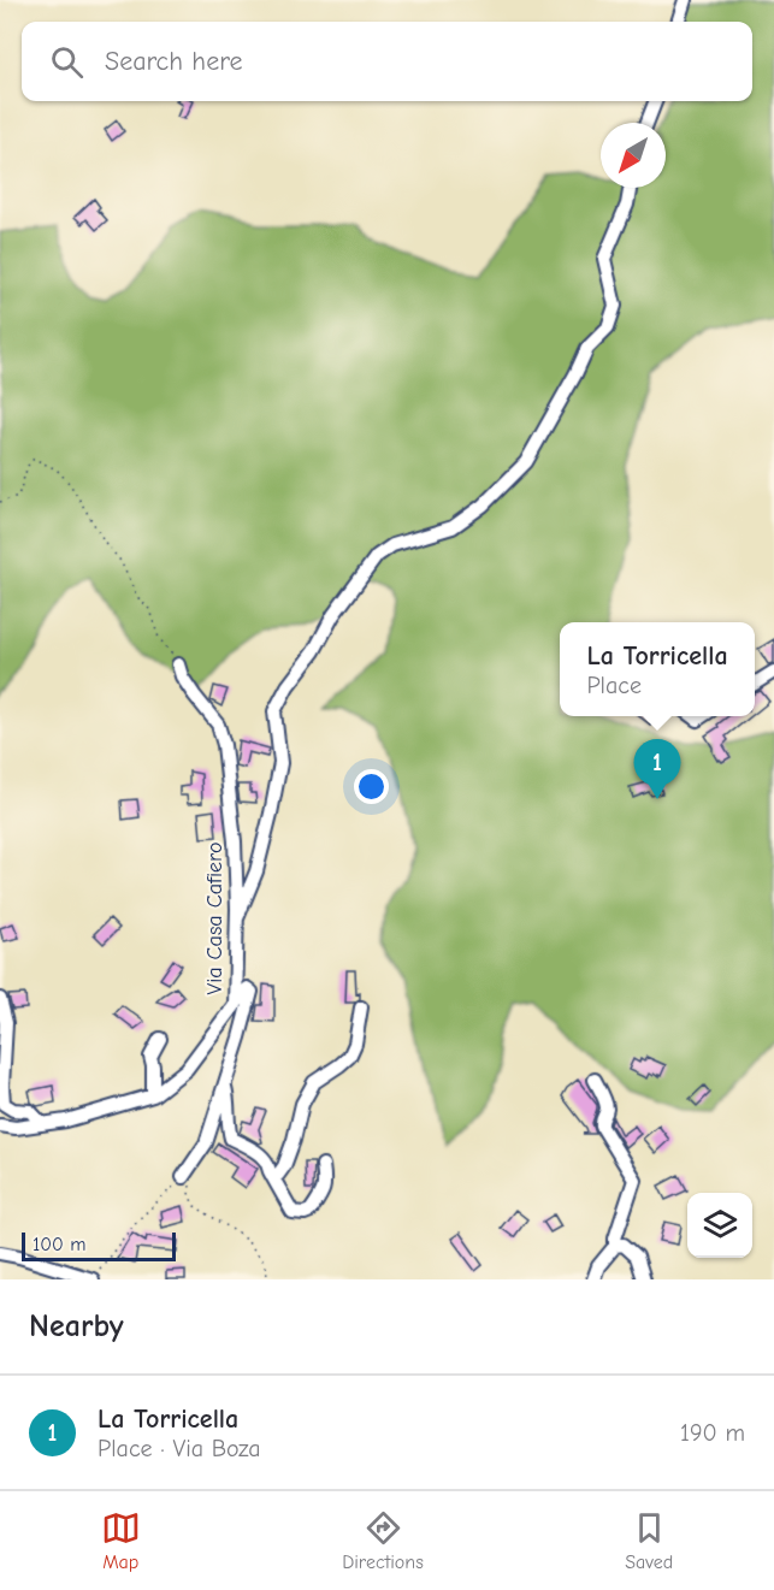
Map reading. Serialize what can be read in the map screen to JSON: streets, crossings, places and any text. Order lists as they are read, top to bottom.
{
  "streets": {
    "street": ["Via Casa Cafiero"]
  },
  "scale_bar": "100 m",
  "north": "bottom left",
  "page": {
    "search": "Search here",
    "popup": ["La Torricella", "Place"],
    "pins": "1",
    "scale": "100 m",
    "heading": "Nearby",
    "list": [
      {
        "mark": "1",
        "name": "La Torricella",
        "note": "Place · Via Boza",
        "value": "190 m"
      }
    ],
    "nav": ["Map", "Directions", "Saved"]
  }
}
